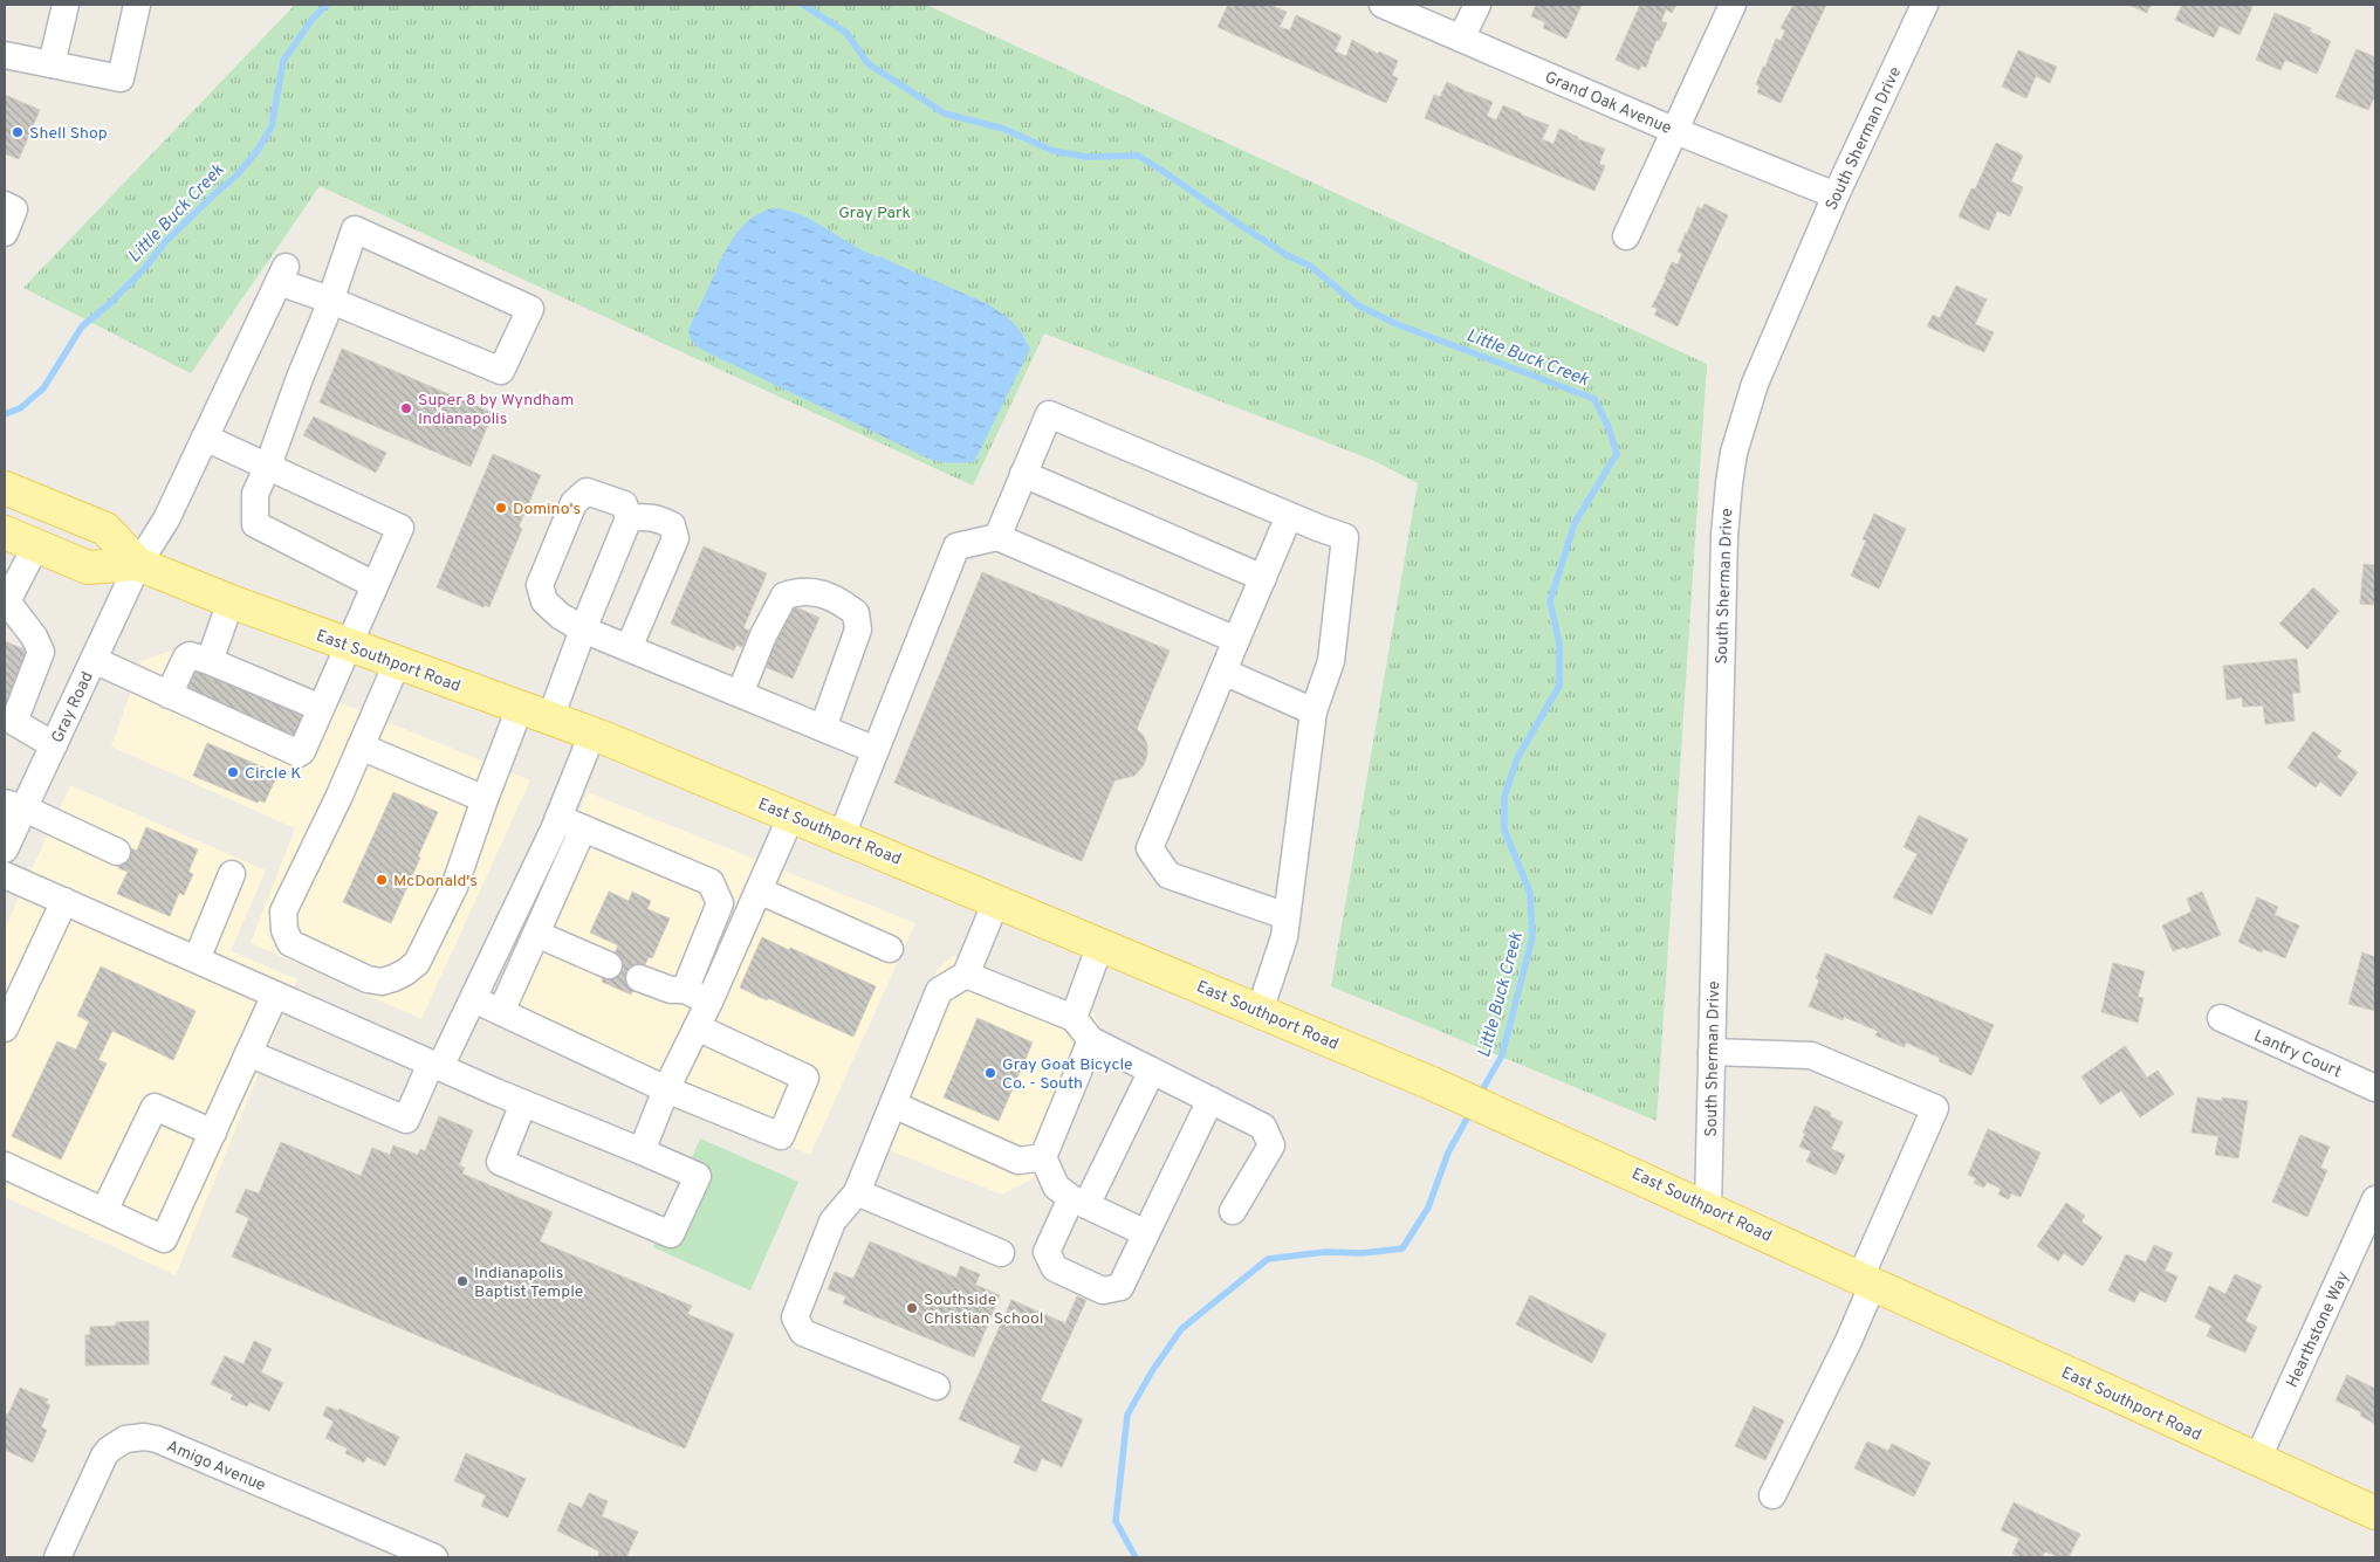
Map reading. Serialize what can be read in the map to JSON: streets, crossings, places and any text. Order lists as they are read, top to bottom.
{
  "streets": {
    "main road": ["East Southport Road"],
    "street": [
      "Grand Oak Avenue",
      "South Sherman Drive",
      "Gray Road",
      "Lantry Court",
      "Hearthstone Way",
      "Amigo Avenue"
    ]
  },
  "crossings": [
    ["Grand Oak Avenue", "South Sherman Drive"],
    ["South Sherman Drive", "East Southport Road"],
    ["East Southport Road", "Gray Road"],
    ["East Southport Road", "Hearthstone Way"]
  ],
  "water": ["Little Buck Creek"],
  "parks": ["Gray Park"],
  "places": [
    "Shell Shop",
    "Super 8 by Wyndham Indianapolis",
    "Domino's",
    "Circle K",
    "McDonald's",
    "Gray Goat Bicycle Co. - South",
    "Indianapolis Baptist Temple",
    "Southside Christian School"
  ]
}
